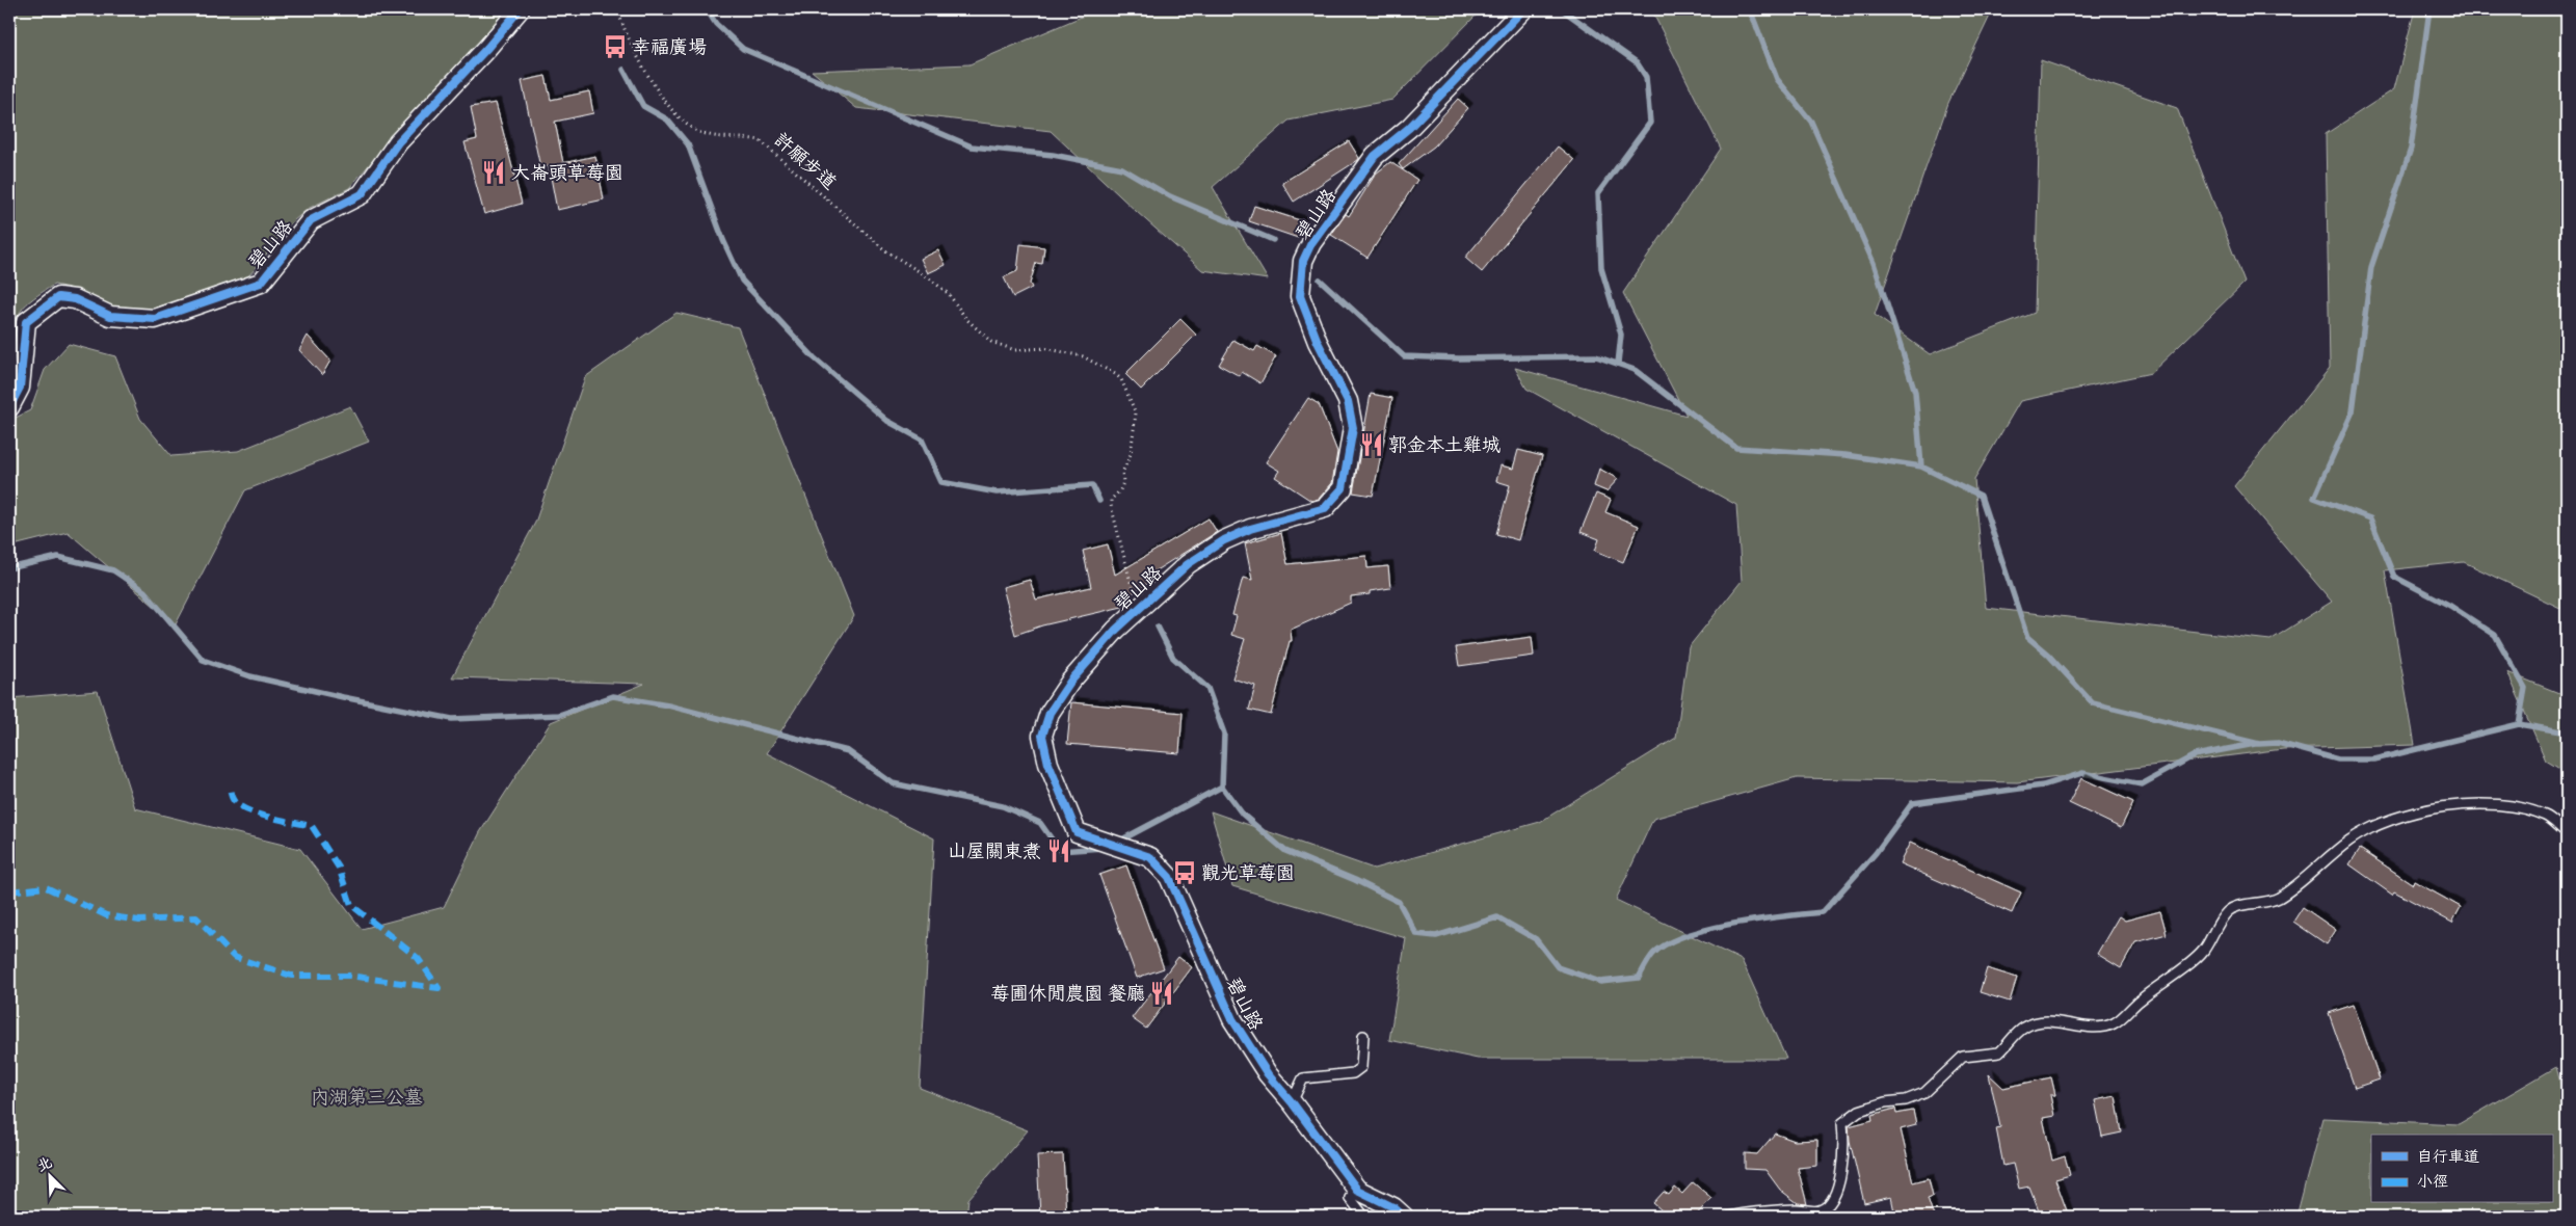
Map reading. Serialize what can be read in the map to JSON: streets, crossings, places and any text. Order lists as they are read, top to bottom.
{
  "streets": {
    "street": ["碧山路"],
    "path": ["許願步道"]
  },
  "crossings": [
    ["許願步道", "碧山路"]
  ],
  "parks": ["內湖第三公墓"],
  "places": {
    "bus stop": ["幸福廣場", "觀光草莓園"],
    "restaurant": [
      "大崙頭草莓園",
      "郭金本土雞城",
      "山屋關東煮",
      "莓圃休閒農園 餐廳"
    ]
  },
  "legend": ["自行車道", "小徑"],
  "north": "top left"
}
